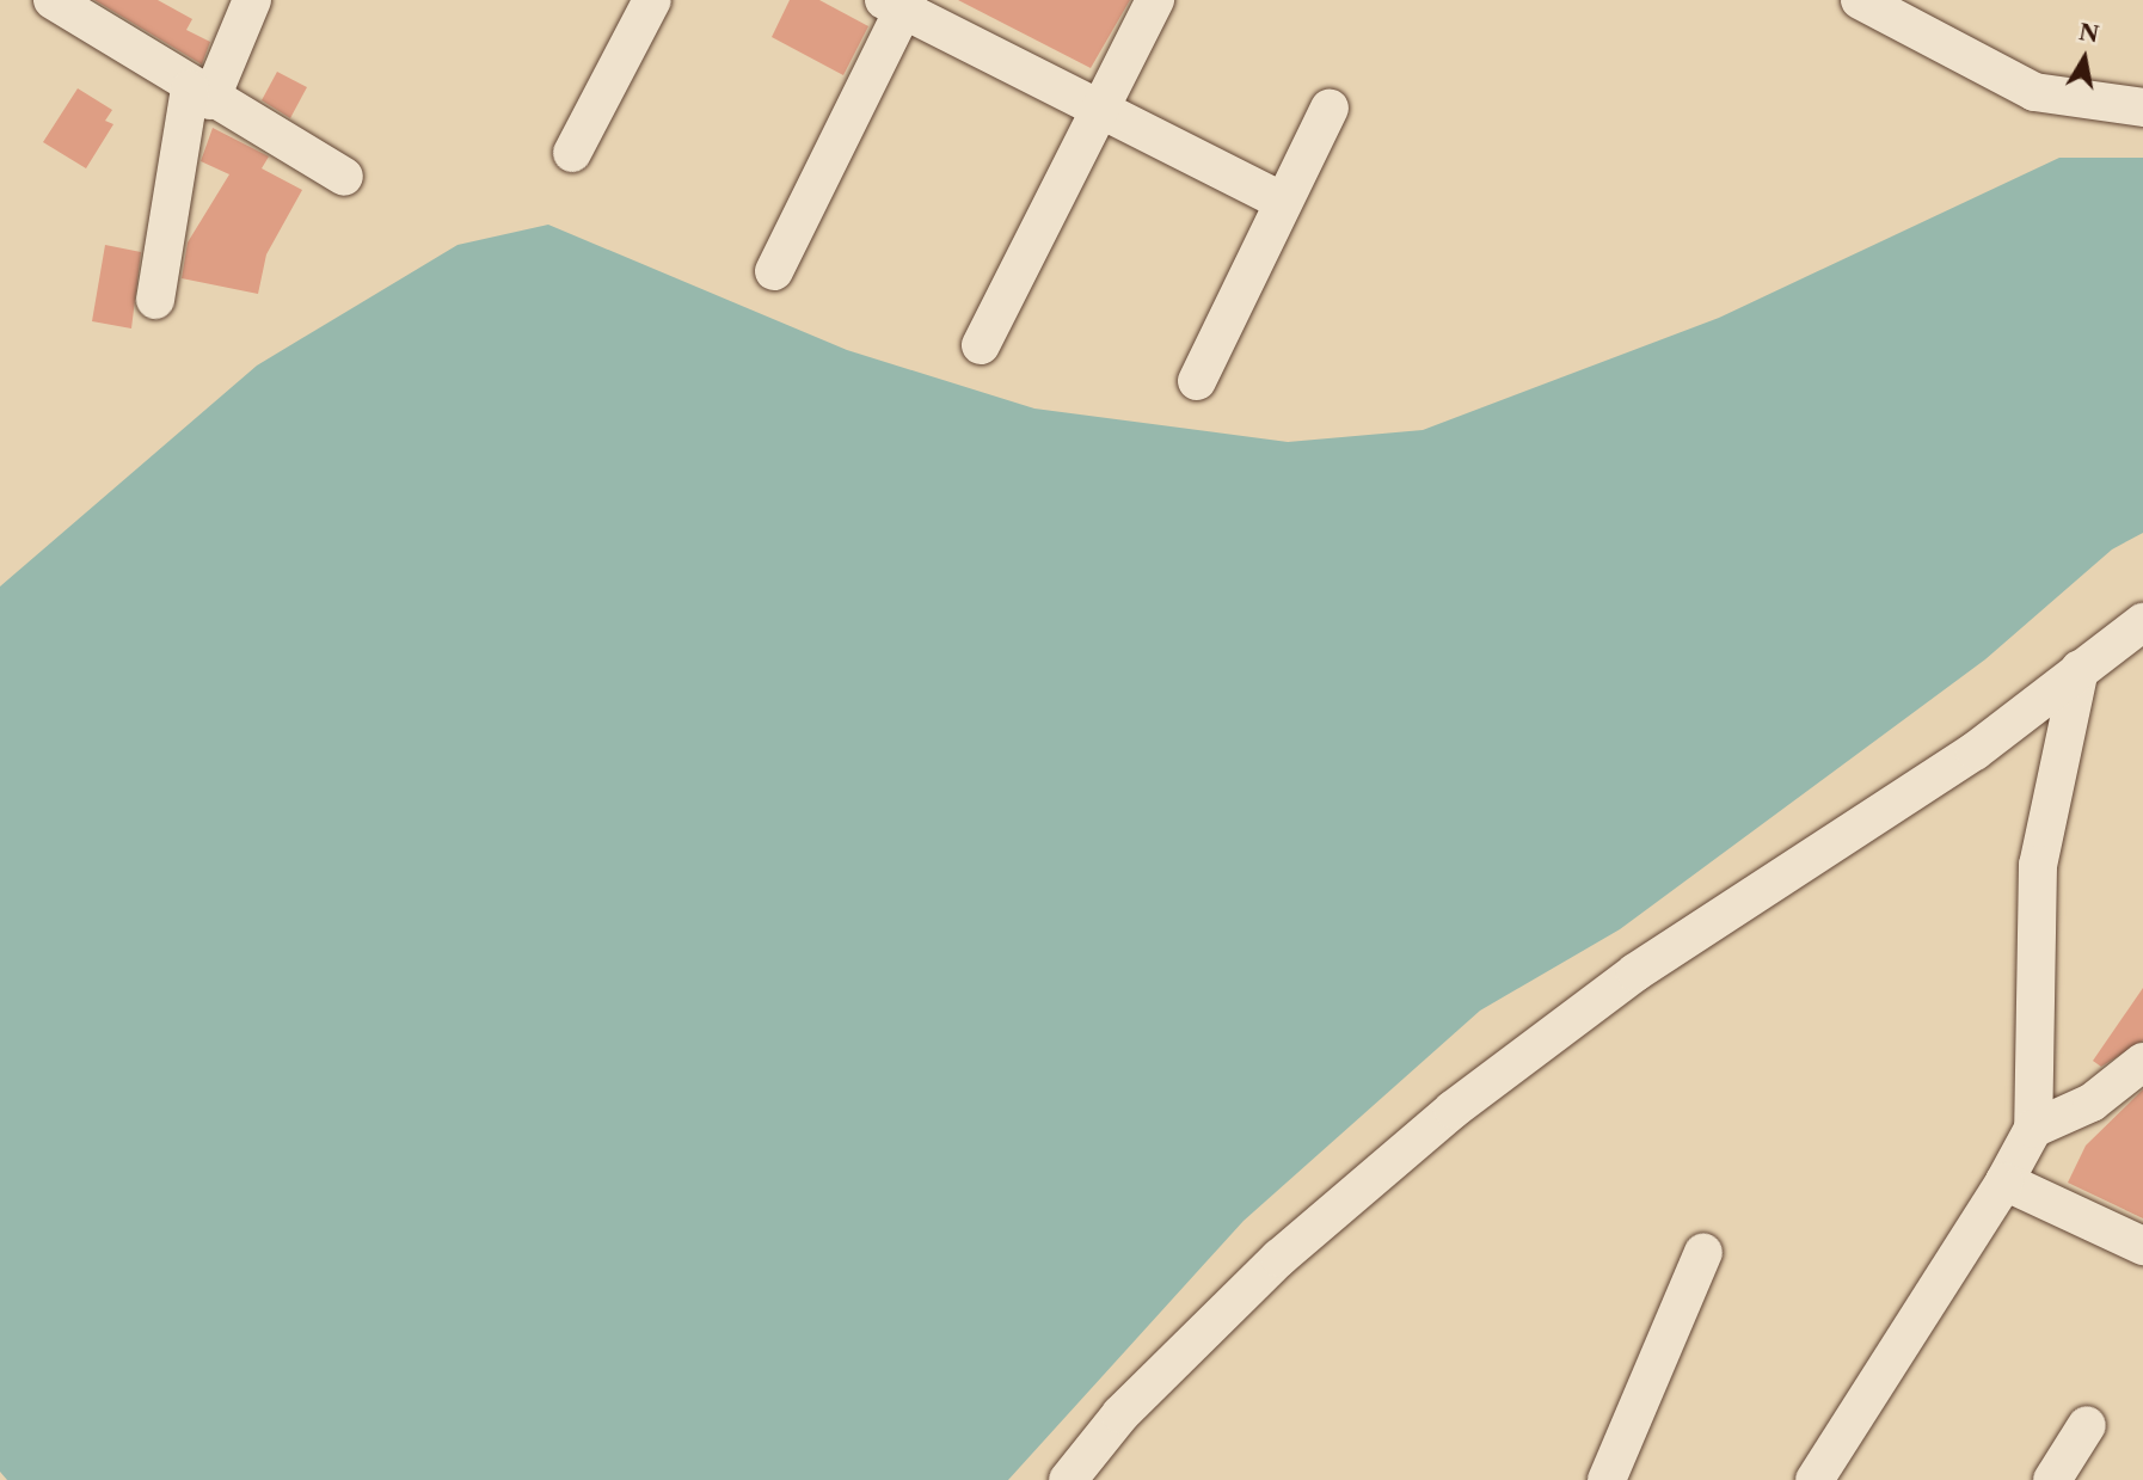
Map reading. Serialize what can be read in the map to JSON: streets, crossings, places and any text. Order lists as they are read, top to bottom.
{
  "north": "top"
}
